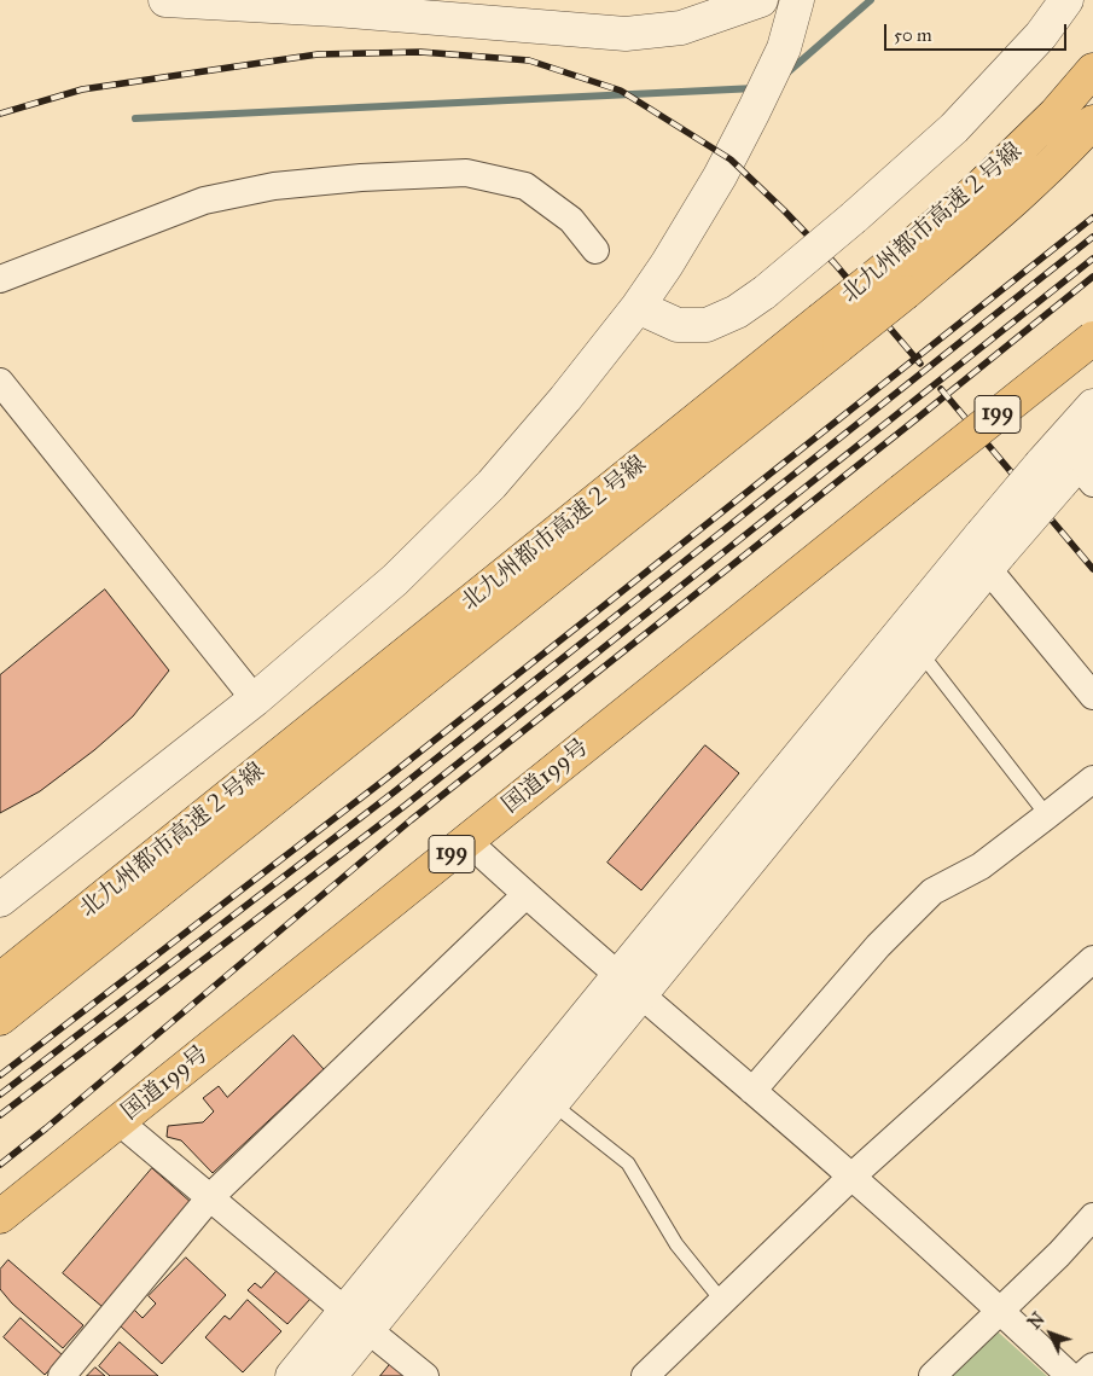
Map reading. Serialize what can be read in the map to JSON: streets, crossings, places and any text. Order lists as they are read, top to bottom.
{
  "streets": {
    "highway": ["北九州都市高速２号線", "199", "国道199号"]
  },
  "scale_bar": "50 m",
  "north": "top left"
}
